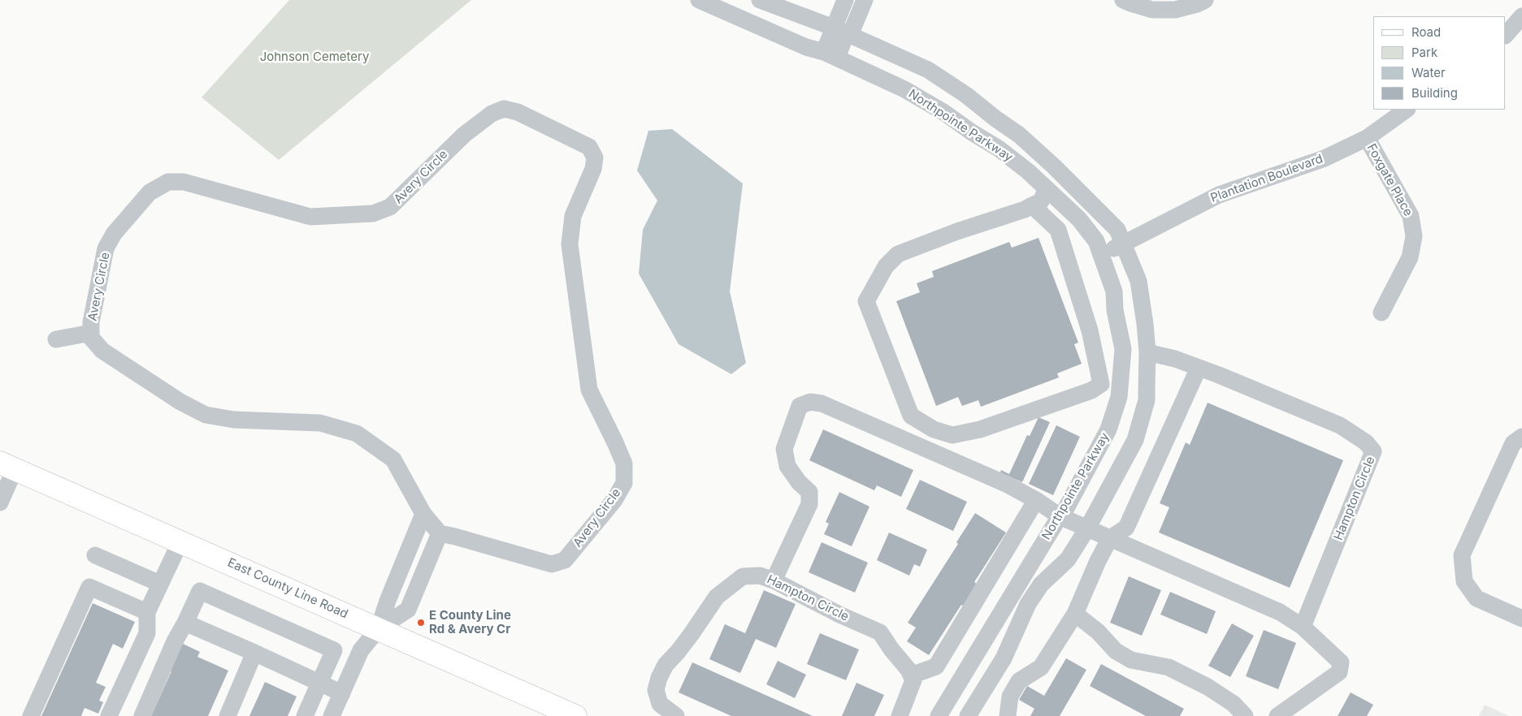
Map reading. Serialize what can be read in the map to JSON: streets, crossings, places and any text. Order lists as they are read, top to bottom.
{
  "streets": {
    "main road": ["East County Line Road"],
    "street": [
      "Northpointe Parkway",
      "Avery Circle",
      "Plantation Boulevard",
      "Foxgate Place",
      "Hampton Circle"
    ]
  },
  "crossings": [
    ["Northpointe Parkway", "Plantation Boulevard"],
    ["Northpointe Parkway", "Hampton Circle"],
    ["Plantation Boulevard", "Foxgate Place"]
  ],
  "parks": ["Johnson Cemetery"],
  "places": ["E County Line Rd & Avery Cr"],
  "legend": [
    "Road",
    "Park",
    "Water",
    "Building"
  ]
}
